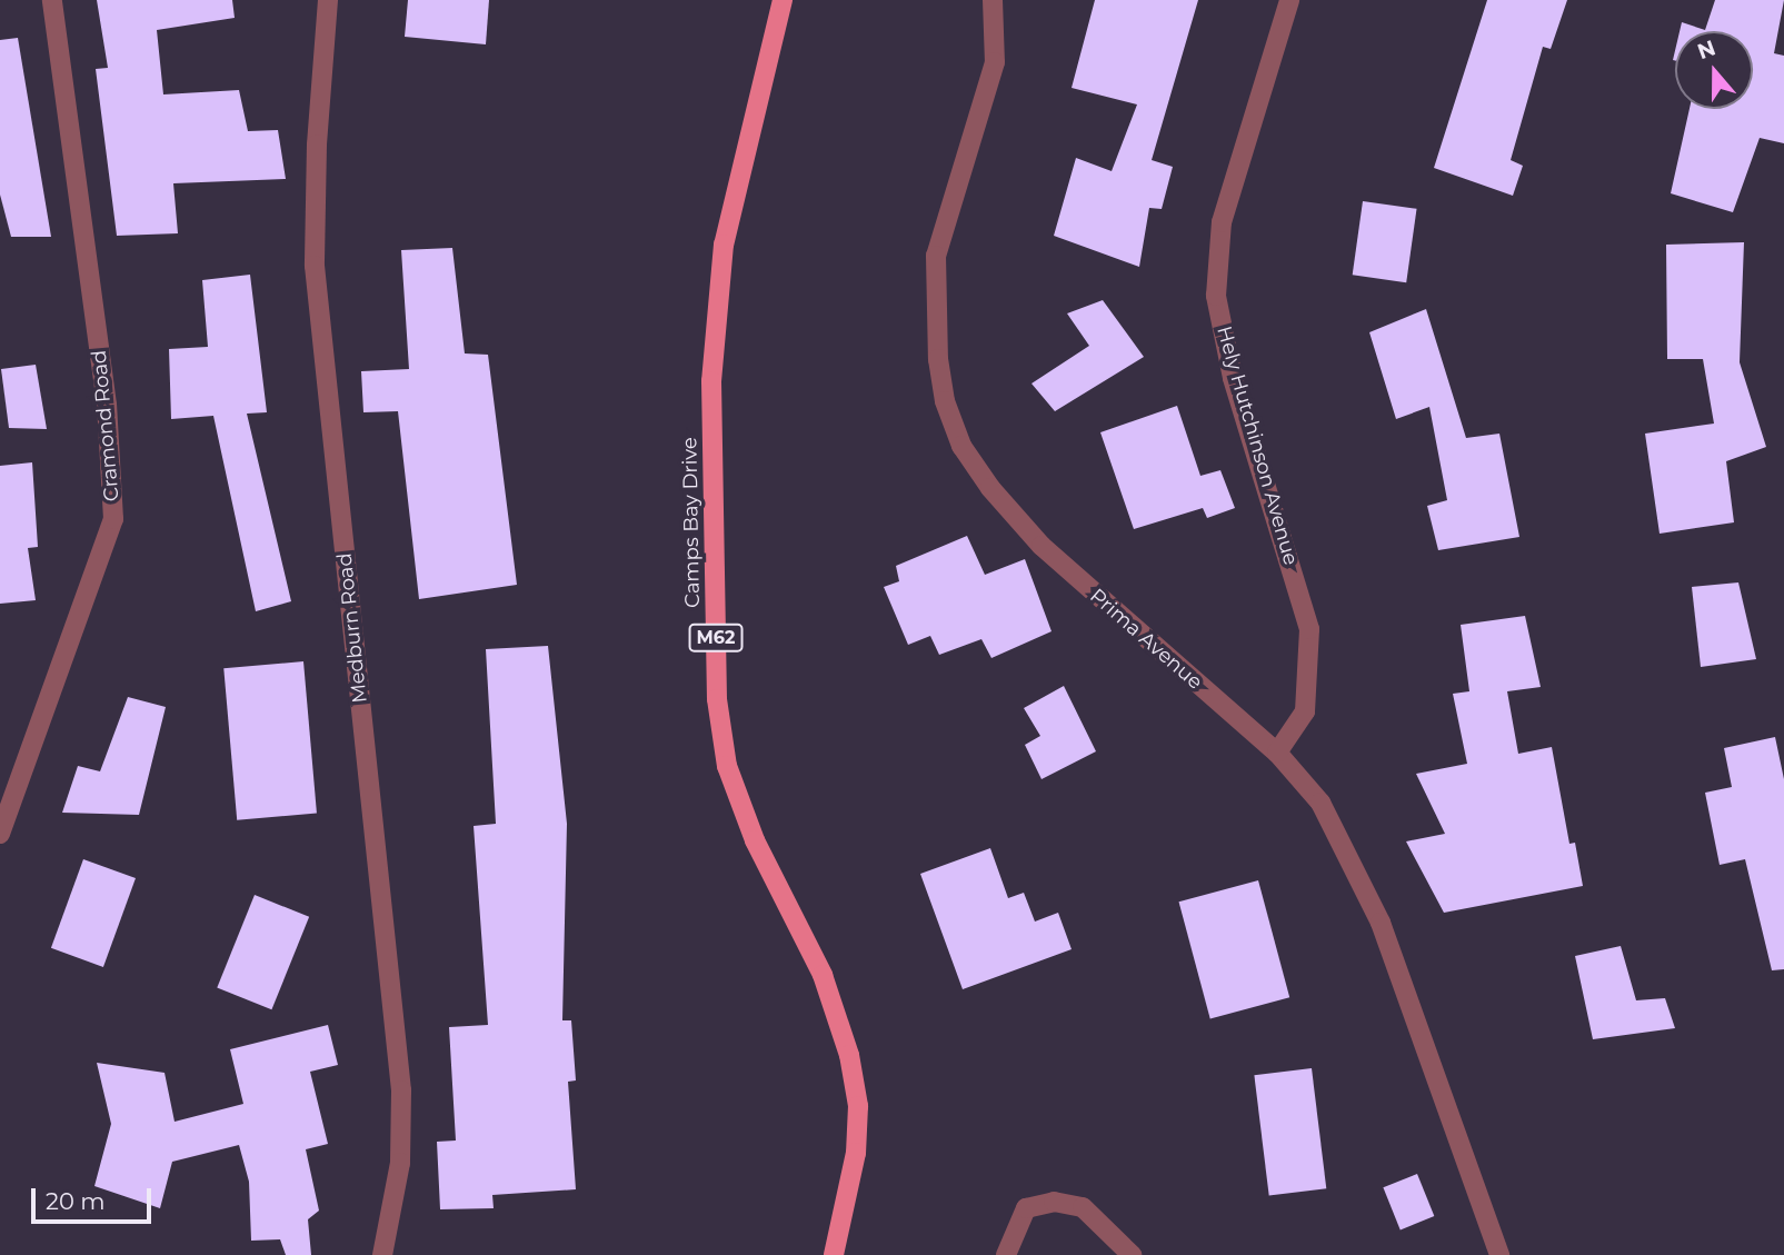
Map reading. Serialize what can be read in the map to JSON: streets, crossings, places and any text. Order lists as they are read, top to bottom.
{
  "streets": {
    "main road": ["Camps Bay Drive", "M62"],
    "street": [
      "Cramond Road",
      "Hely Hutchinson Avenue",
      "Medburn Road",
      "Prima Avenue"
    ]
  },
  "crossings": [
    ["Hely Hutchinson Avenue", "Prima Avenue"]
  ],
  "scale_bar": "20 m",
  "north": "top"
}
